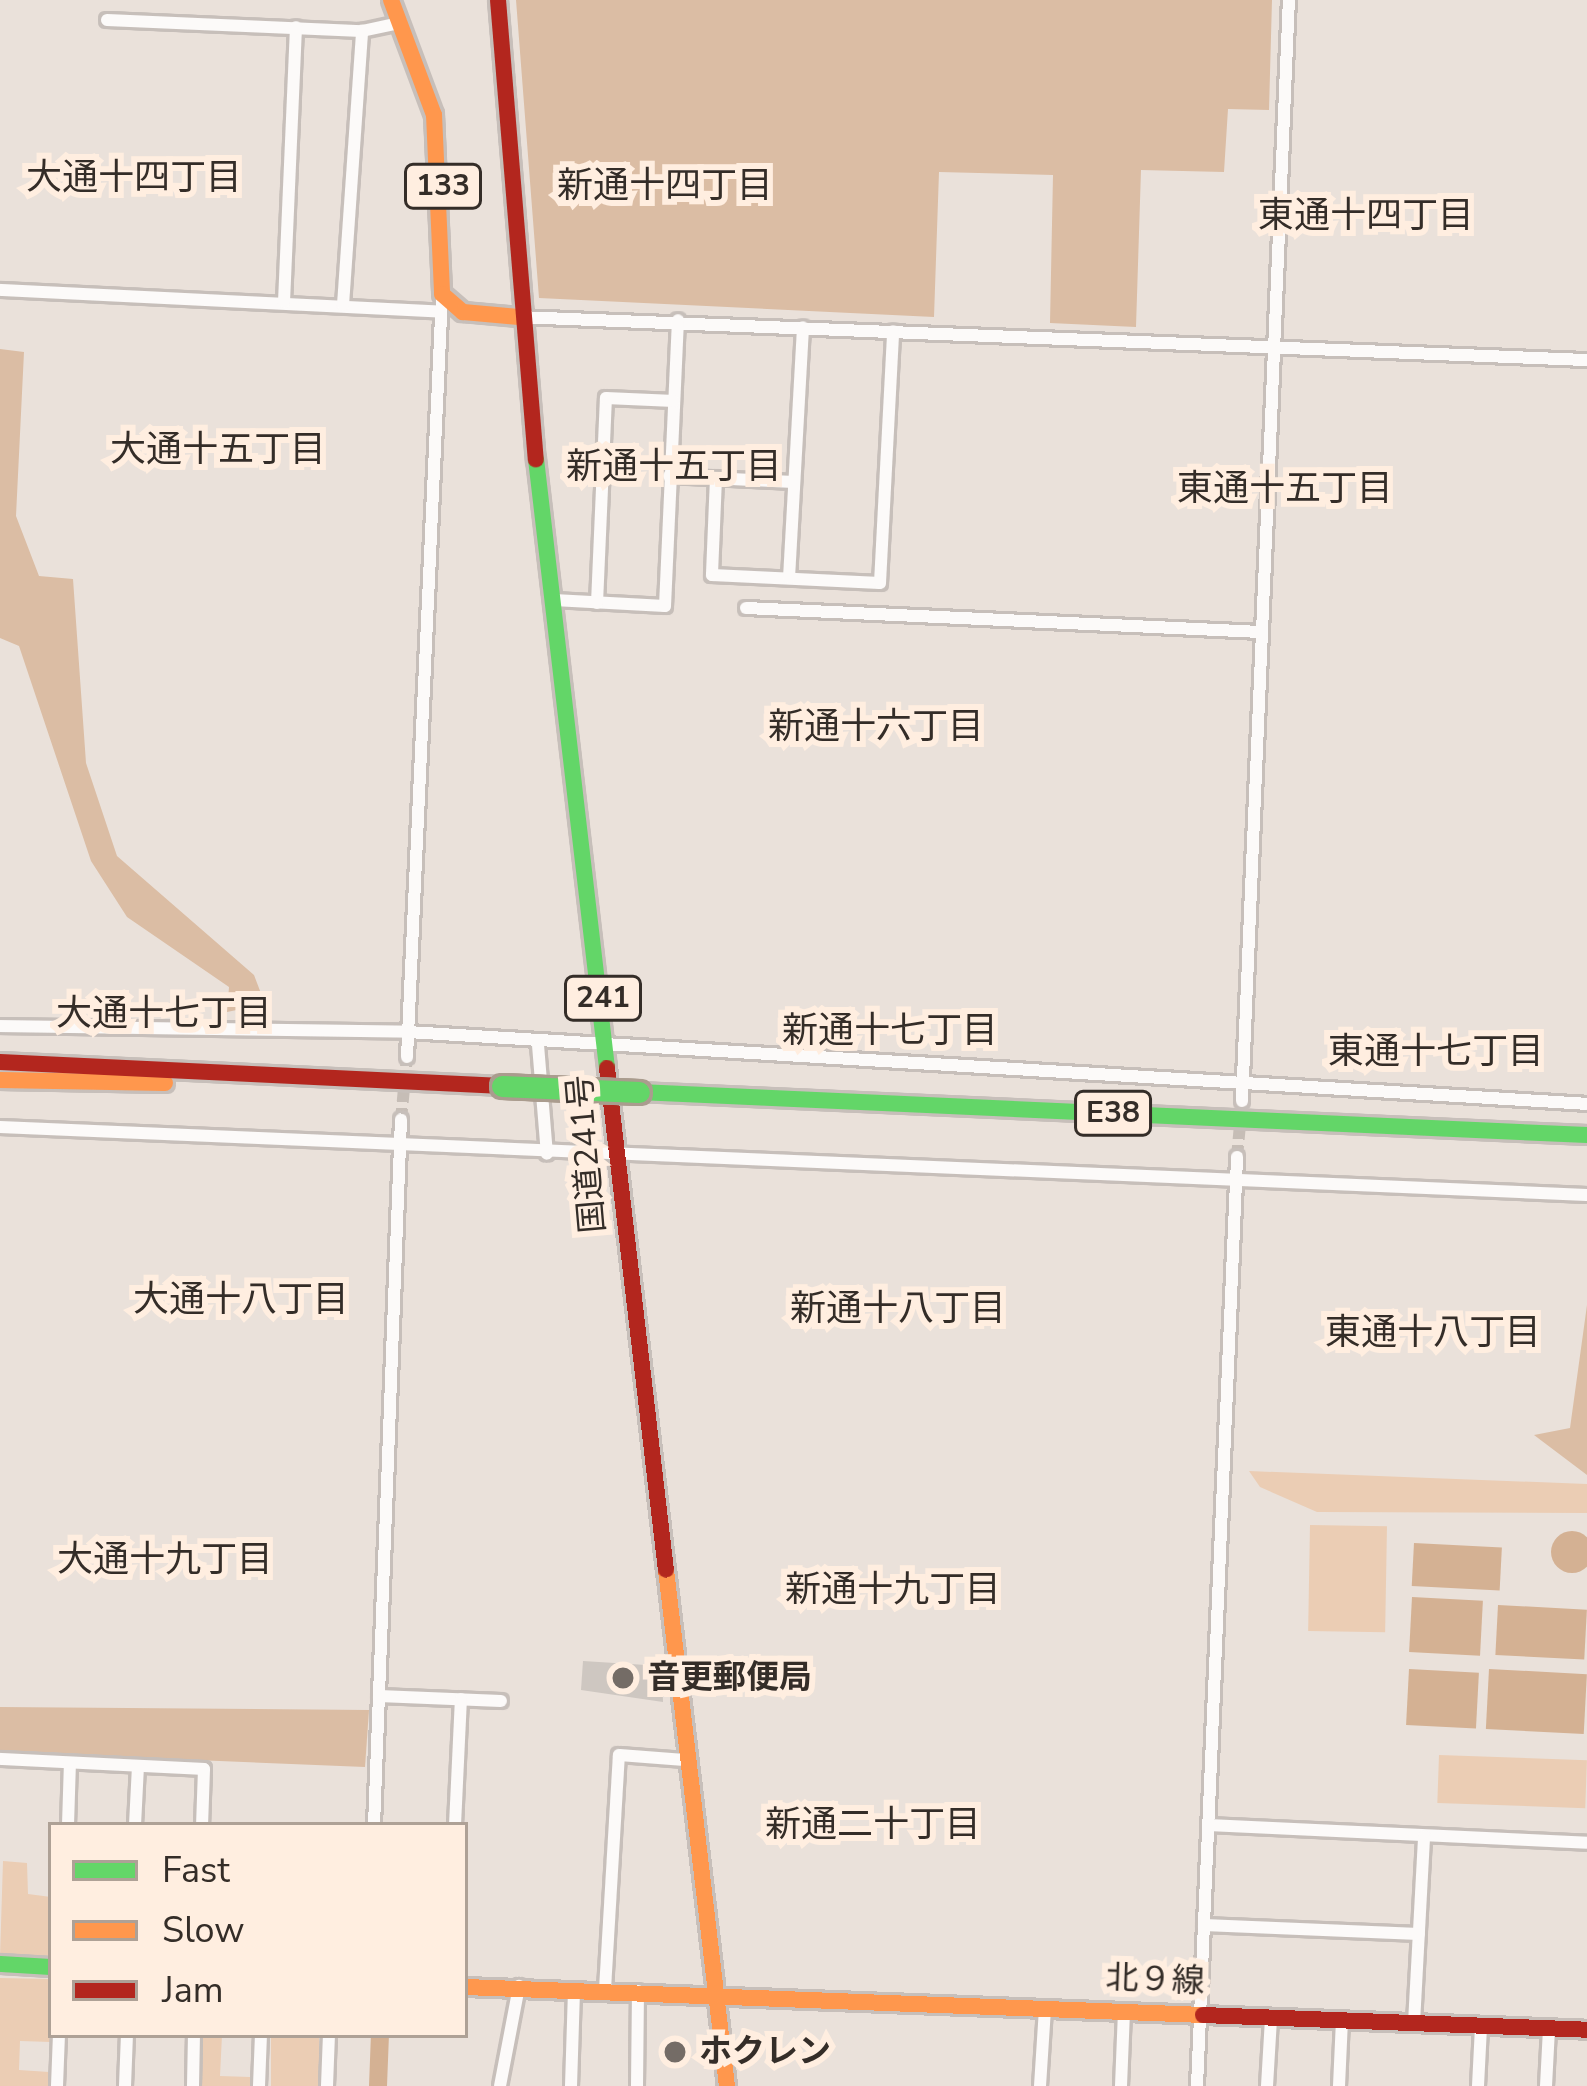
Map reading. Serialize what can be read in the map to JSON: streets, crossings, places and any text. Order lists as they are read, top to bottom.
{
  "streets": {
    "main road": [
      "133",
      "241",
      "E38",
      "国道241号",
      "北９線"
    ]
  },
  "crossings": [
    ["国道241号", "北９線"]
  ],
  "districts": [
    "大通十四丁目",
    "新通十四丁目",
    "東通十四丁目",
    "大通十五丁目",
    "新通十五丁目",
    "東通十五丁目",
    "新通十六丁目",
    "大通十七丁目",
    "新通十七丁目",
    "東通十七丁目",
    "大通十八丁目",
    "新通十八丁目",
    "東通十八丁目",
    "大通十九丁目",
    "新通十九丁目",
    "新通二十丁目"
  ],
  "places": ["音更郵便局", "ホクレン"],
  "legend": ["Fast", "Slow", "Jam"]
}
